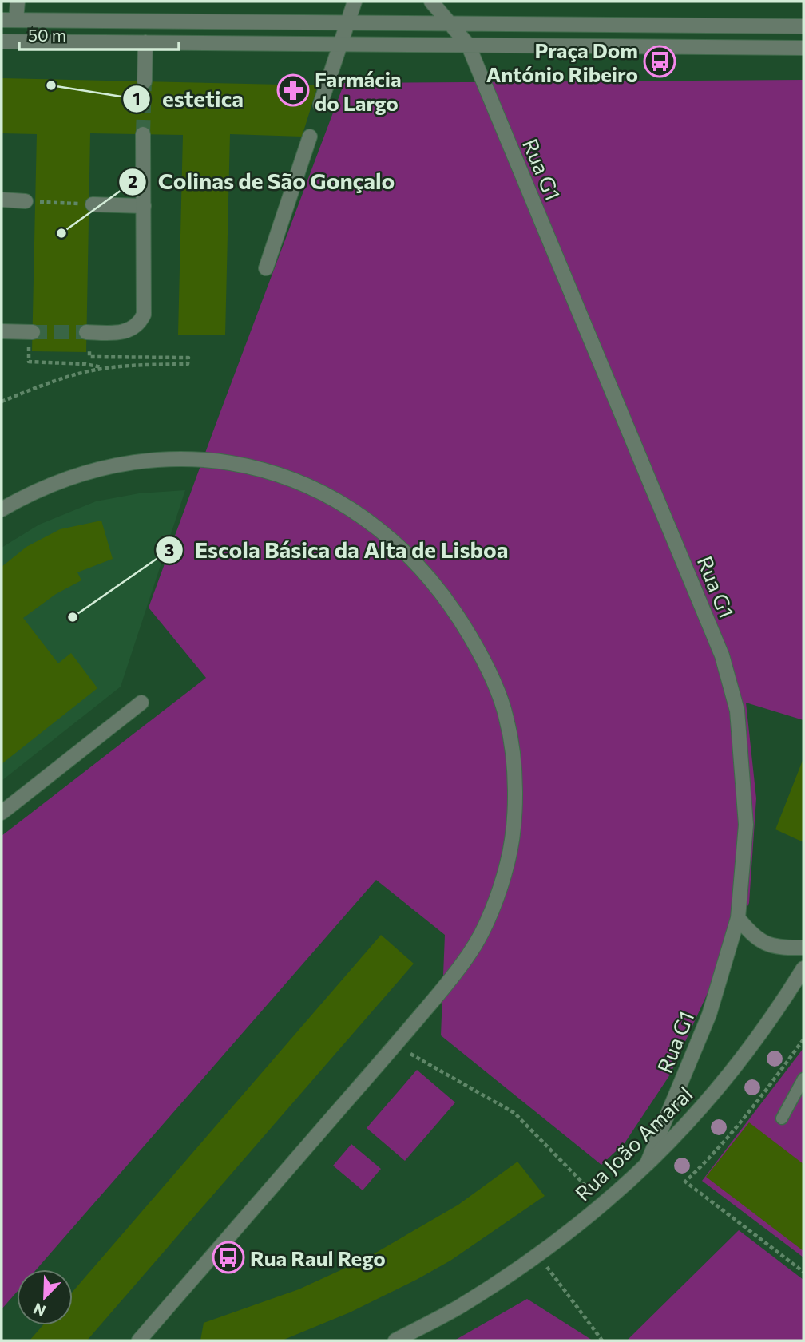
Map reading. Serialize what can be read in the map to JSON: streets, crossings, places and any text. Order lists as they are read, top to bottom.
{
  "streets": {
    "street": ["Rua G1", "Rua João Amaral"]
  },
  "crossings": [
    ["Rua G1", "Rua João Amaral"]
  ],
  "places": {
    "bus stop": ["Praça Dom António Ribeiro", "Rua Raul Rego"],
    "other": ["estetica", "Colinas de São Gonçalo", "Escola Básica da Alta de Lisboa"],
    "pharmacy": ["Farmácia do Largo"]
  },
  "scale_bar": "50 m",
  "north": "bottom left"
}
